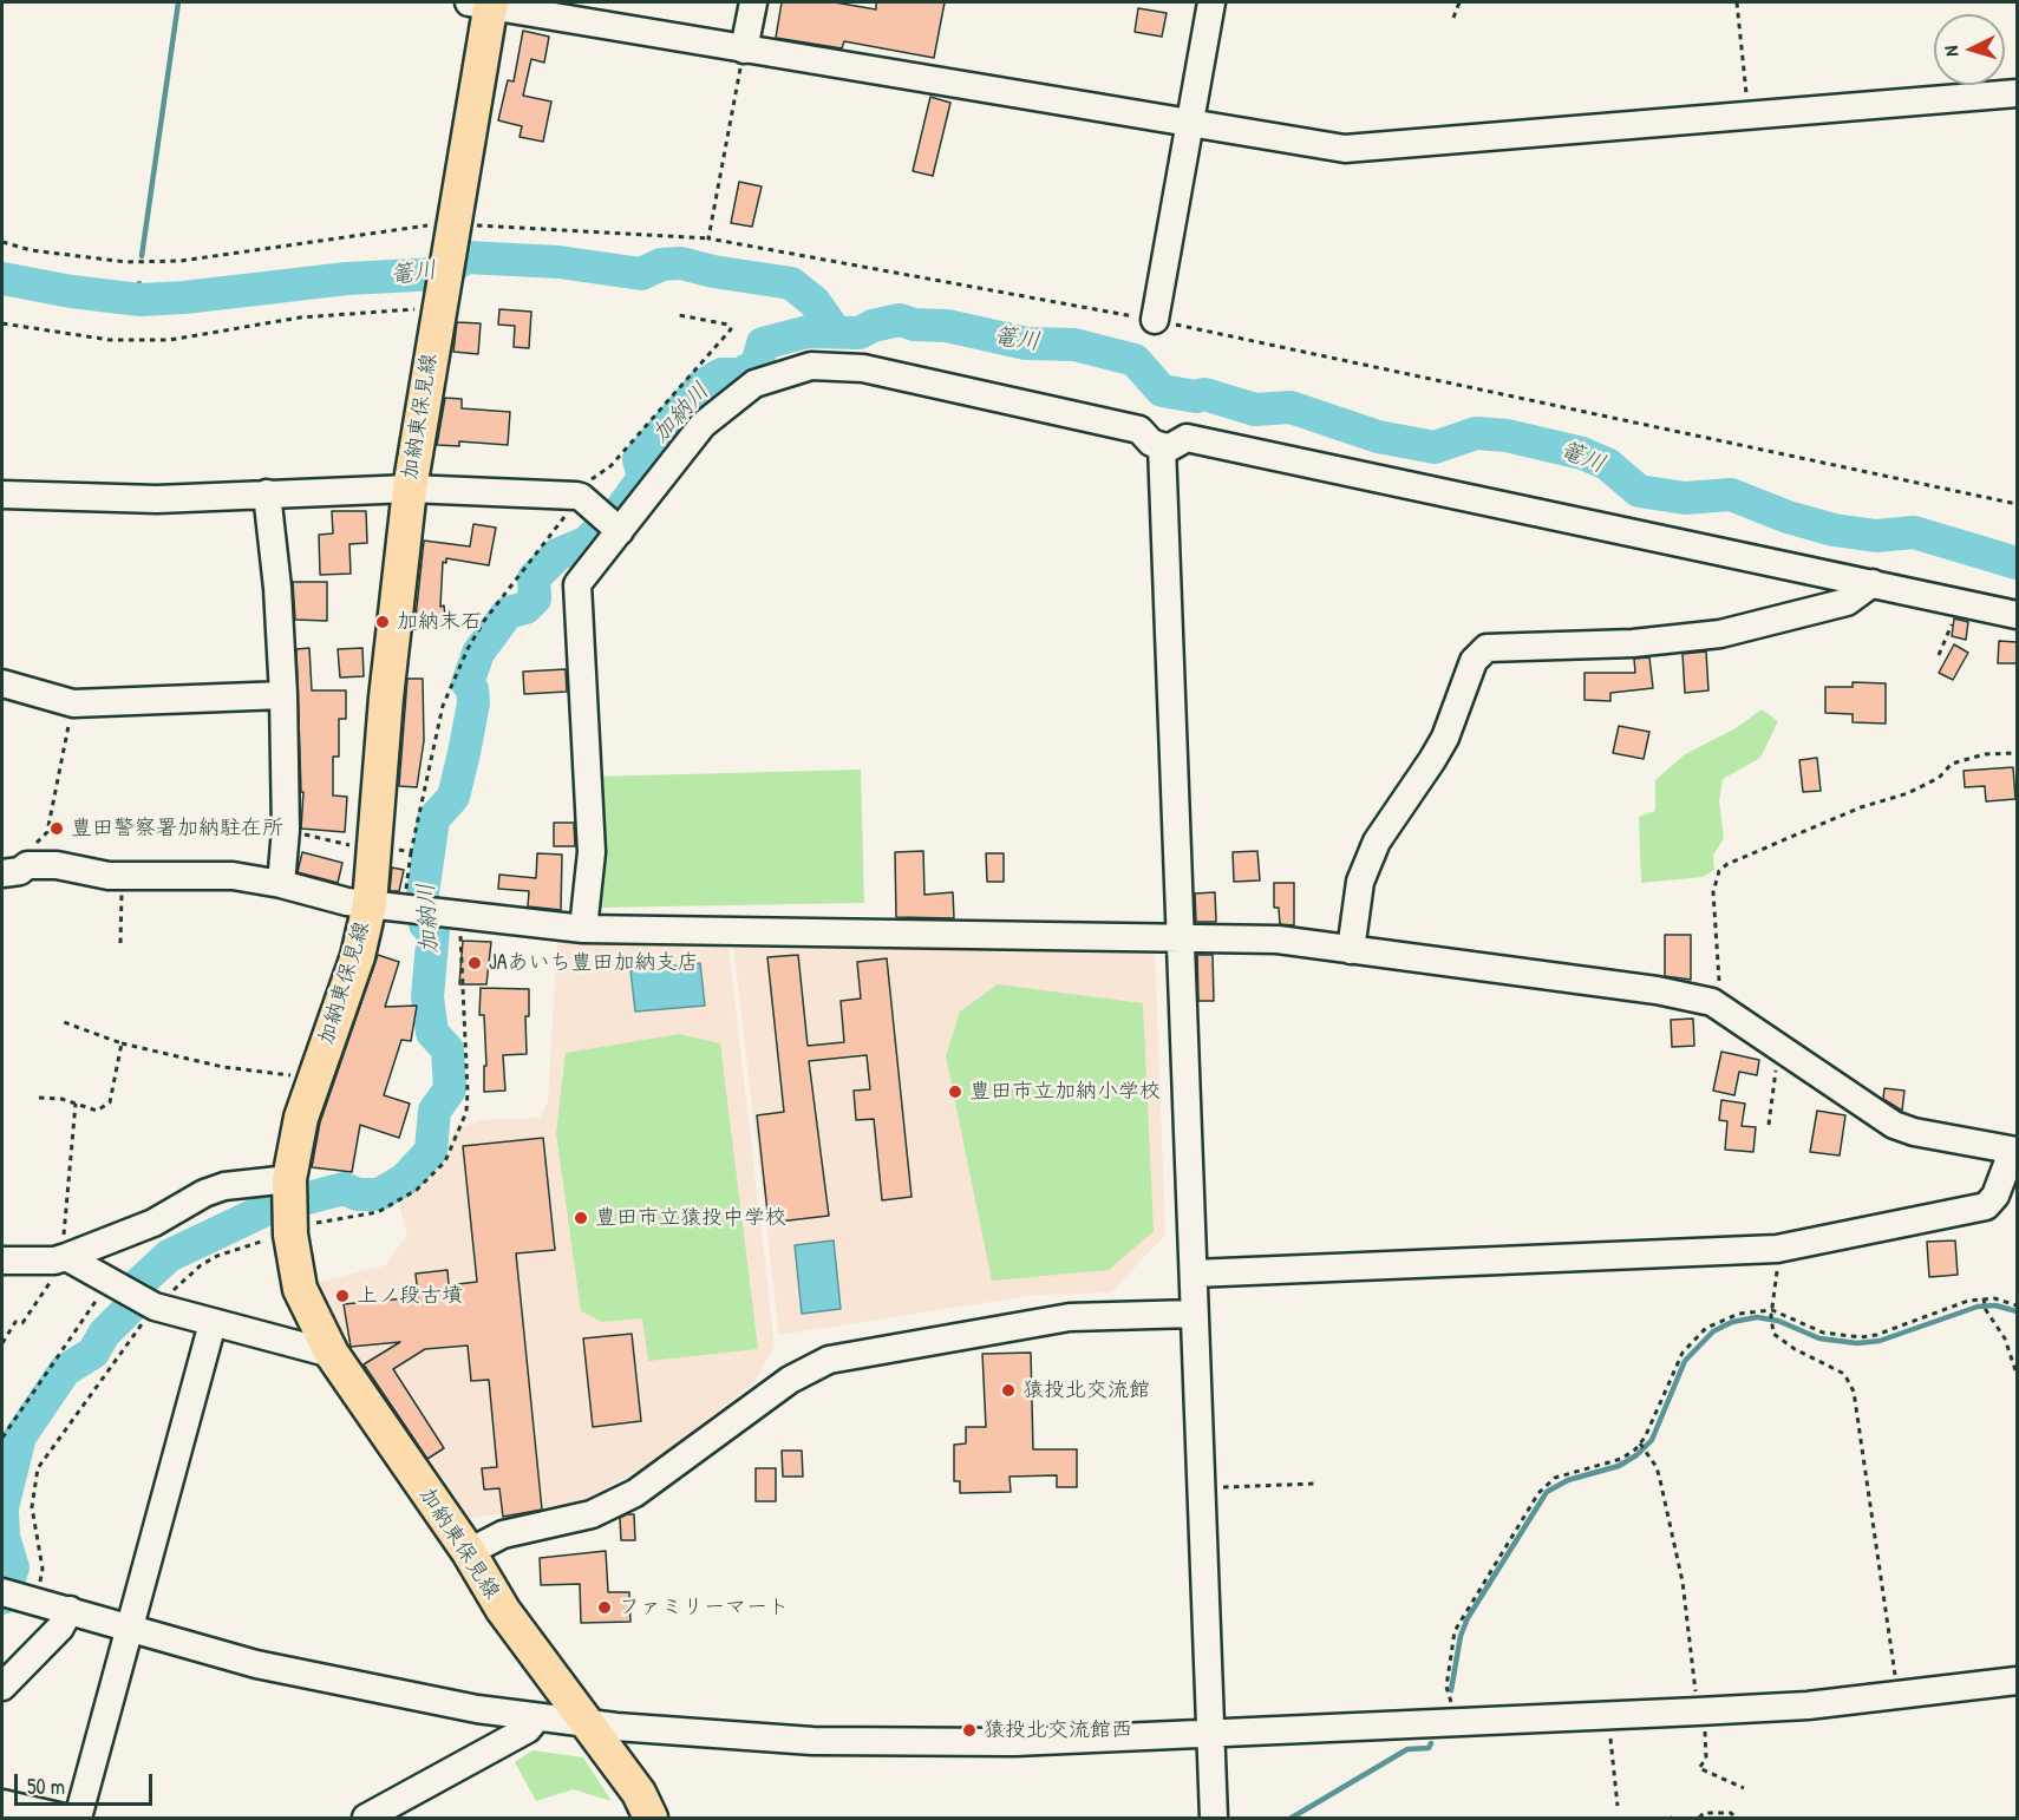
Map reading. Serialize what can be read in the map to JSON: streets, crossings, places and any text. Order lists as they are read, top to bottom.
{
  "streets": {
    "main road": ["加納東保見線"]
  },
  "water": ["篭川", "加納川"],
  "places": [
    "加納末石",
    "豊田警察署加納駐在所",
    "JAあいち豊田加納支店",
    "豊田市立加納小学校",
    "豊田市立猿投中学校",
    "上ノ段古墳",
    "猿投北交流館",
    "ファミリーマート",
    "猿投北交流館西"
  ],
  "scale_bar": "50 m",
  "north": "left"
}
